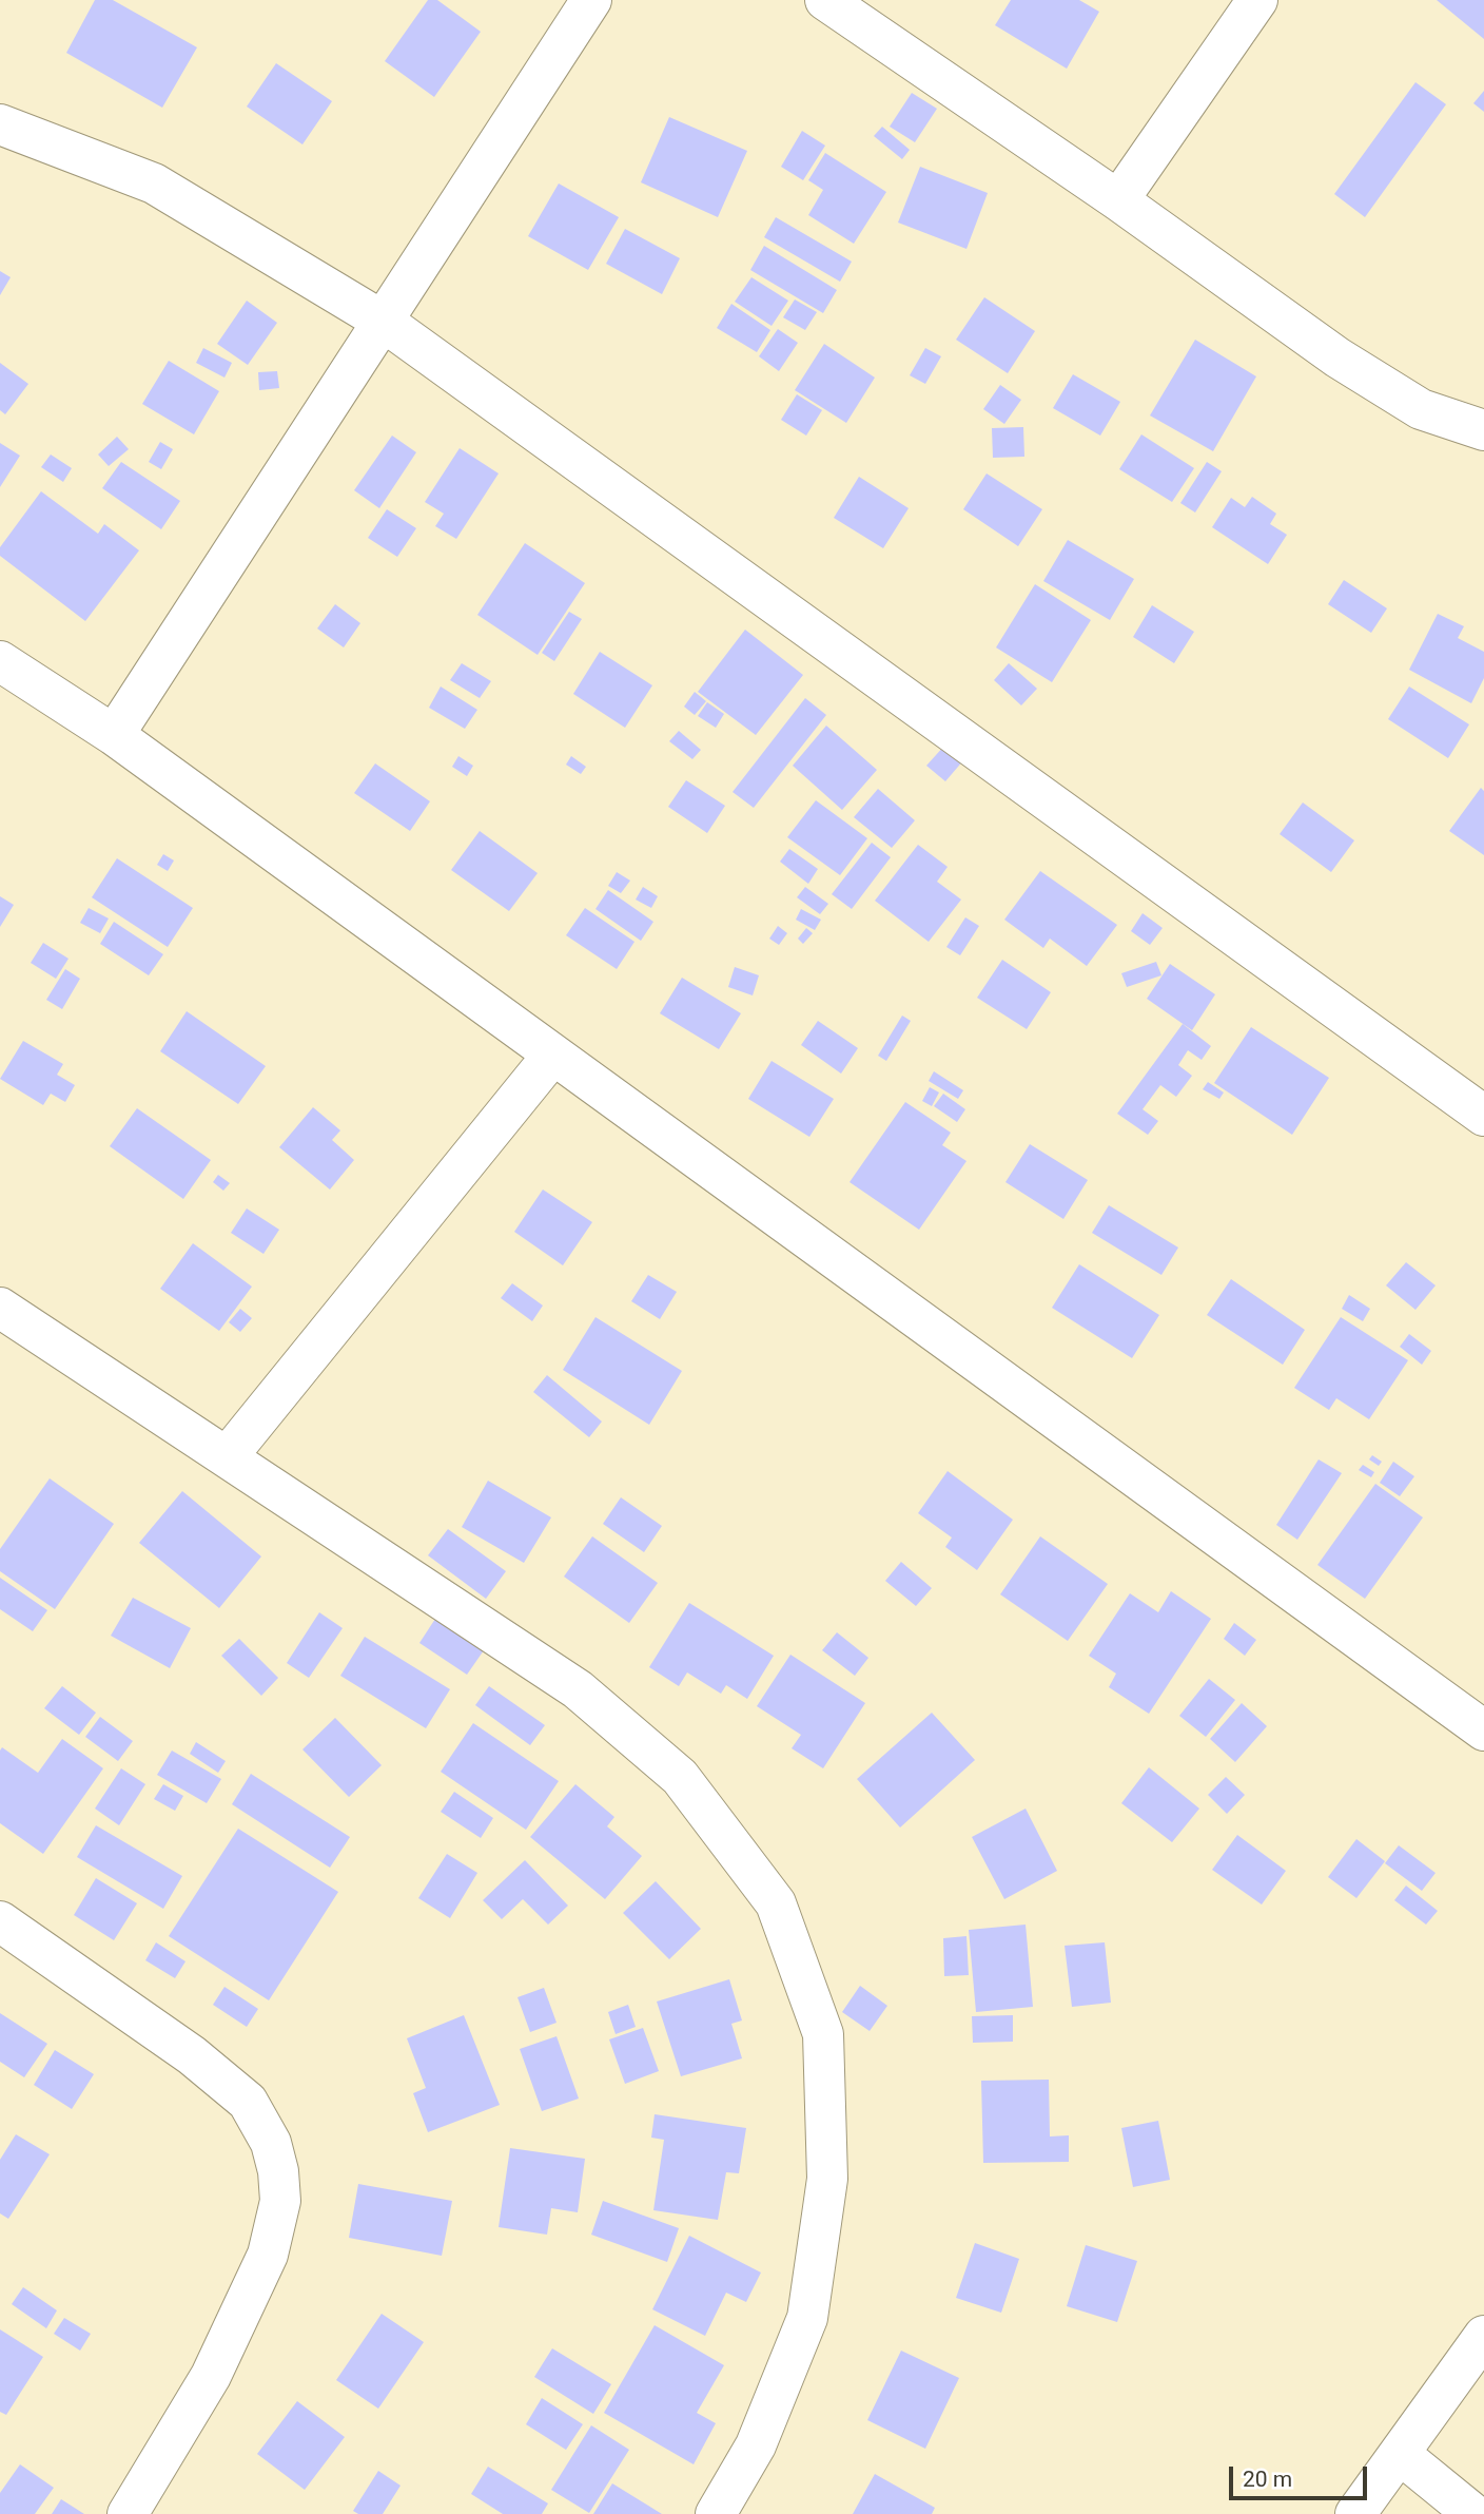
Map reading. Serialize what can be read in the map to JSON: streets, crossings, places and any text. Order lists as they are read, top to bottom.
{
  "scale_bar": "20 m"
}
